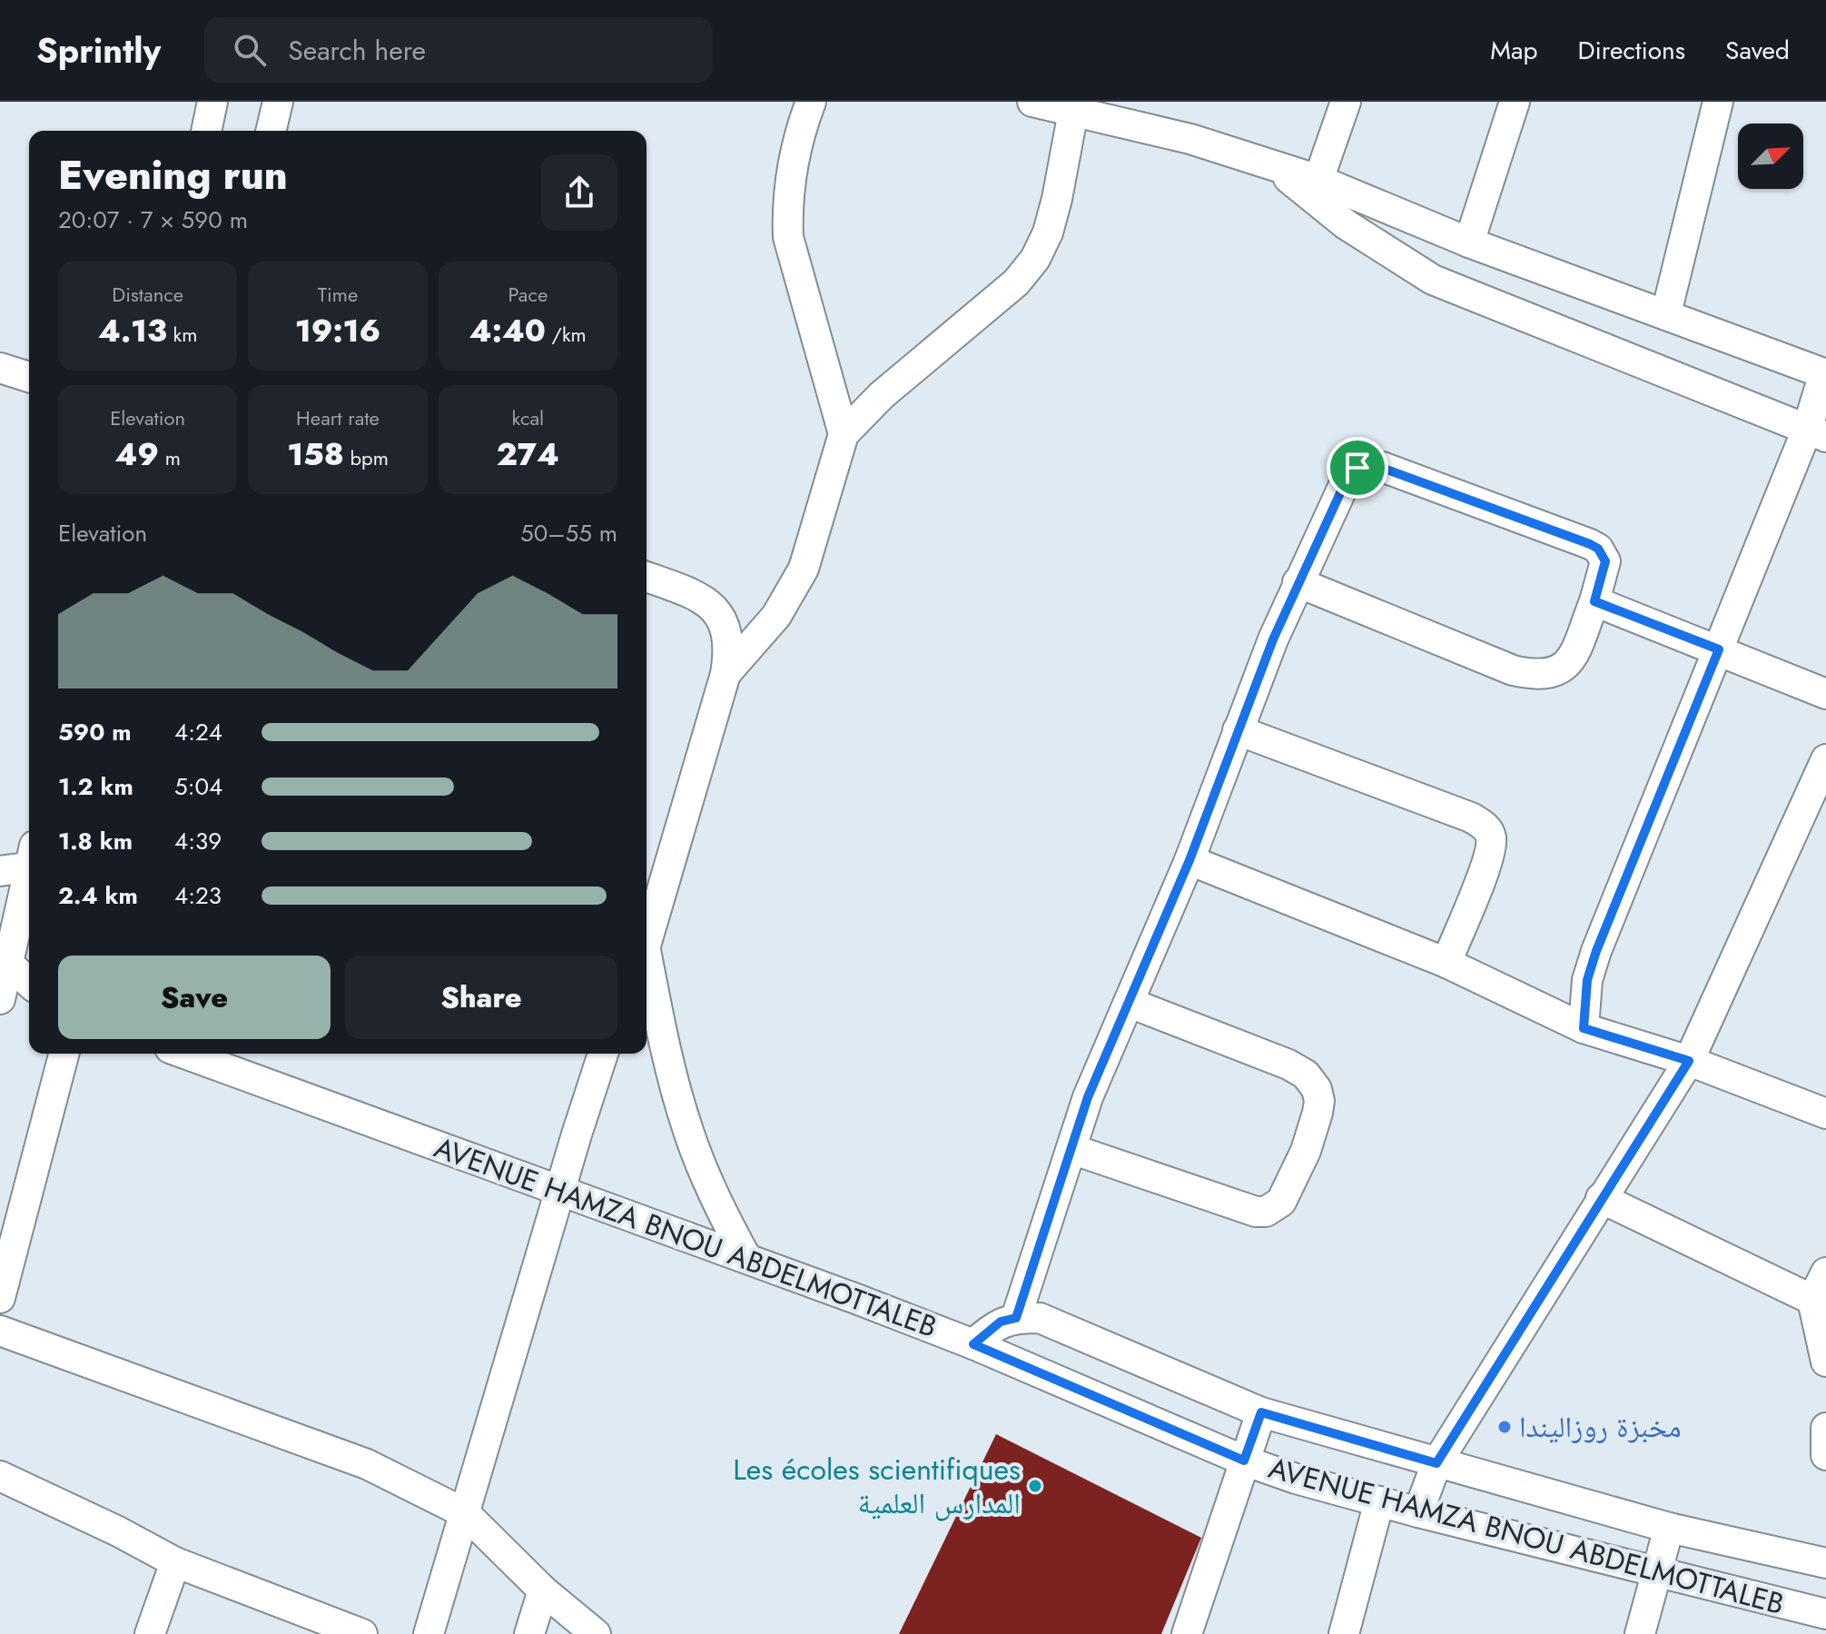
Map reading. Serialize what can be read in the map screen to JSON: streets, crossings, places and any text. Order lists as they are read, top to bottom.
{
  "streets": {
    "street": ["AVENUE HAMZA BNOU ABDELMOTTALEB"]
  },
  "places": ["مخبزة روزاليندا", "Les écoles scientifiques المدارس العلمية"],
  "north": "top right",
  "page": {
    "header": "Sprintly",
    "search": "Search here",
    "nav": ["Map", "Directions", "Saved"],
    "heading": ["Evening run", "20:07 · 7 × 590 m"],
    "stats": [
      ["Distance", "4.13 km"],
      ["Time", "19:16"],
      ["Pace", "4:40 /km"],
      ["Elevation", "49 m"],
      ["Heart rate", "158 bpm"],
      ["kcal", "274"]
    ],
    "chart": ["Elevation", "50–55 m"],
    "list": [
      {
        "name": "590 m",
        "note": "4:24"
      },
      {
        "name": "1.2 km",
        "note": "5:04"
      },
      {
        "name": "1.8 km",
        "note": "4:39"
      },
      {
        "name": "2.4 km",
        "note": "4:23"
      }
    ],
    "buttons": ["Save", "Share"]
  }
}
